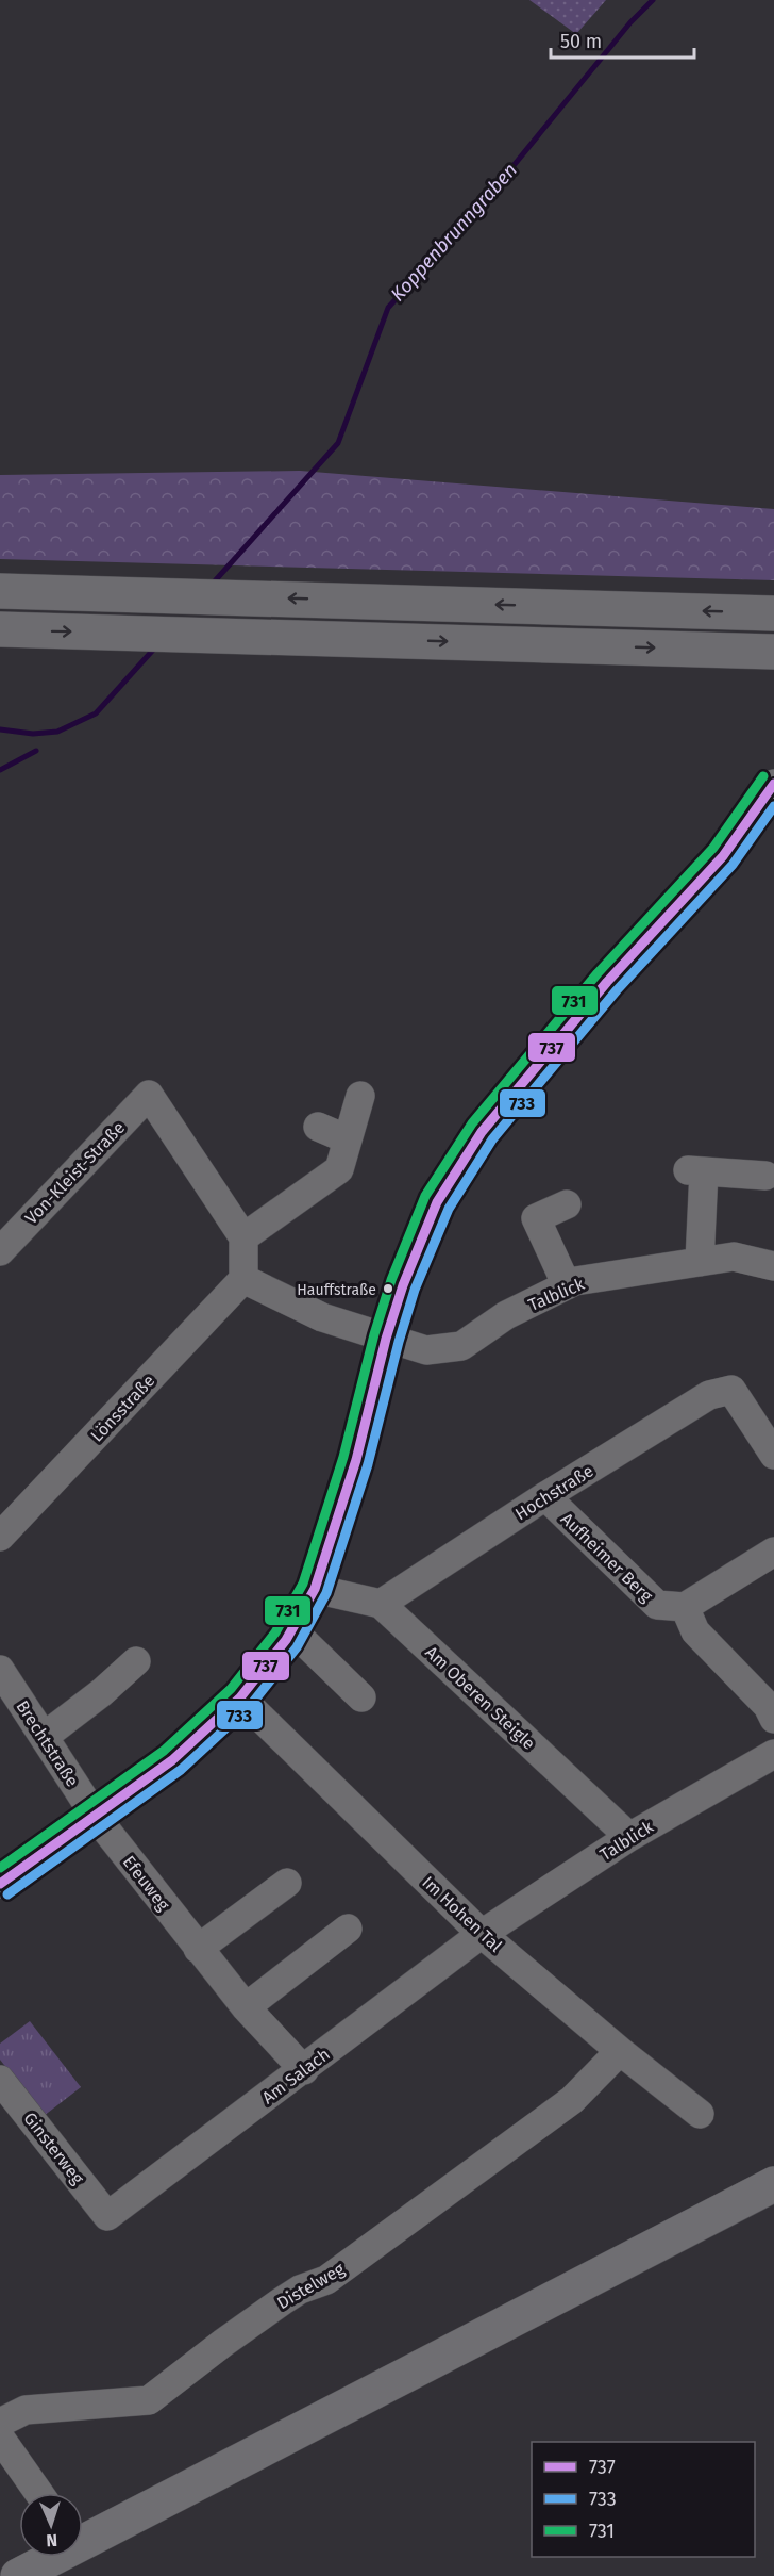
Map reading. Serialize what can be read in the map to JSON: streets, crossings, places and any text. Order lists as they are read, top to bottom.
{
  "streets": {
    "street": [
      "Von-Kleist-Straße",
      "Talblick",
      "Lönsstraße",
      "Hochstraße",
      "Aufheimer Berg",
      "Am Oberen Steigle",
      "Brechtstraße",
      "Efeuweg",
      "Im Hohen Tal",
      "Am Salach",
      "Ginsterweg",
      "Distelweg"
    ]
  },
  "crossings": [
    ["Talblick", "Am Oberen Steigle"],
    ["Talblick", "Im Hohen Tal"],
    ["Talblick", "Am Salach"],
    ["Hochstraße", "Aufheimer Berg"],
    ["Hochstraße", "Am Oberen Steigle"],
    ["Brechtstraße", "Efeuweg"],
    ["Efeuweg", "Am Salach"],
    ["Im Hohen Tal", "Am Salach"],
    ["Im Hohen Tal", "Distelweg"],
    ["Am Salach", "Ginsterweg"]
  ],
  "water": ["Koppenbrunngraben"],
  "places": ["Hauffstraße"],
  "lines": ["transit line 731", "transit line 737", "transit line 733"],
  "legend": ["737", "733", "731"],
  "scale_bar": "50 m",
  "north": "bottom"
}
